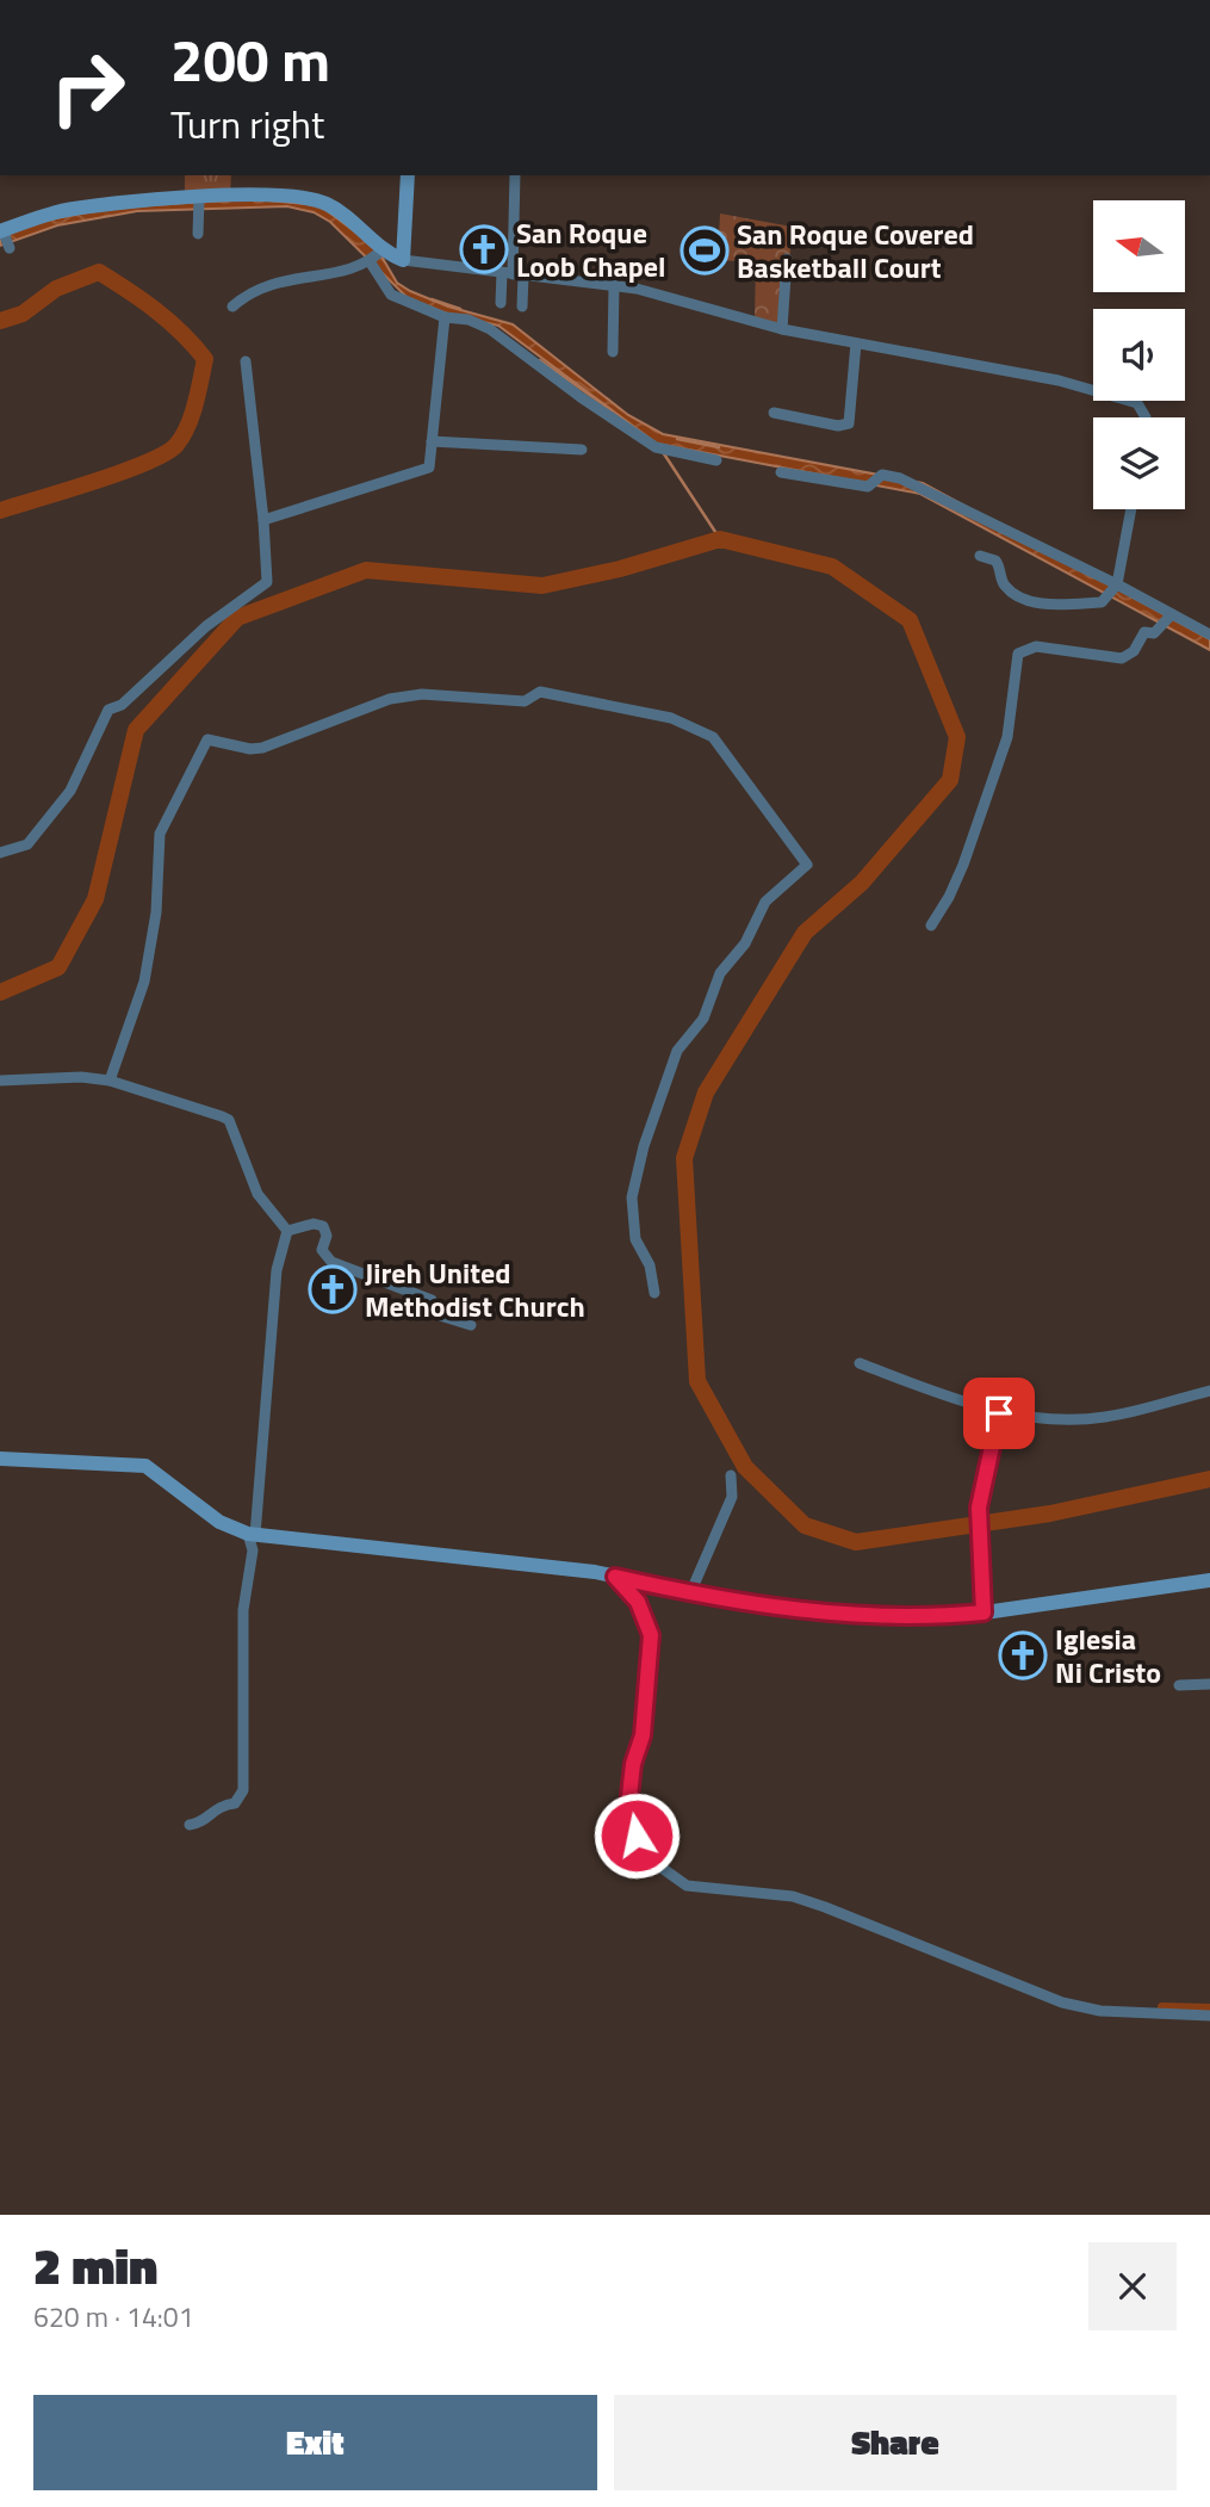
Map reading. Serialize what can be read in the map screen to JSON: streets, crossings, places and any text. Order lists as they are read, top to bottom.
{
  "places": {
    "church": ["San Roque Loob Chapel", "Jireh United Methodist Church", "Iglesia Ni Cristo"],
    "sports": ["San Roque Covered Basketball Court"]
  },
  "north": "left",
  "page": {
    "turn": ["200 m", "Turn right"],
    "heading": ["2 min", "620 m · 14:01"],
    "buttons": ["Exit", "Share"]
  }
}
